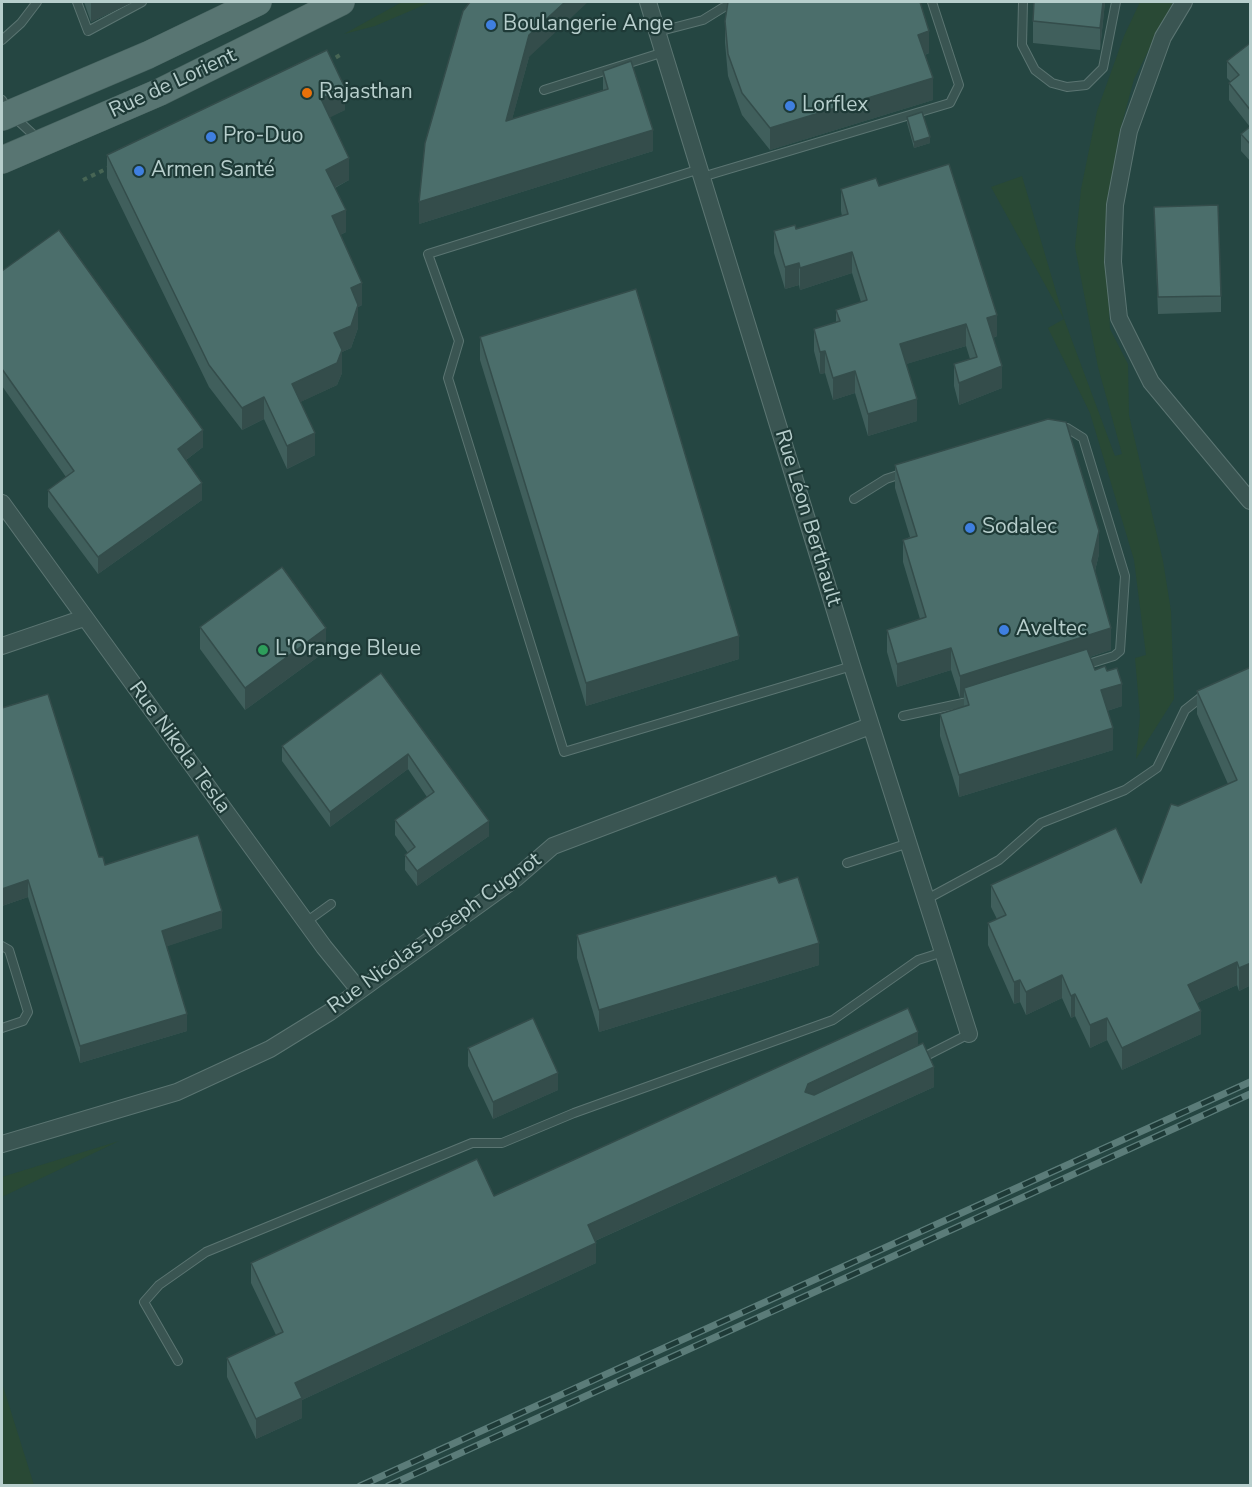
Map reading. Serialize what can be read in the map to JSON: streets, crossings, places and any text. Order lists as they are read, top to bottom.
{
  "streets": {
    "main road": ["Rue de Lorient"],
    "street": ["Rue Léon Berthault", "Rue Nikola Tesla", "Rue Nicolas-Joseph Cugnot"]
  },
  "crossings": [
    ["Rue Léon Berthault", "Rue Nicolas-Joseph Cugnot"],
    ["Rue Nikola Tesla", "Rue Nicolas-Joseph Cugnot"]
  ],
  "places": [
    "Boulangerie Ange",
    "Rajasthan",
    "Lorflex",
    "Pro-Duo",
    "Armen Santé",
    "Sodalec",
    "Aveltec",
    "L'Orange Bleue"
  ]
}
